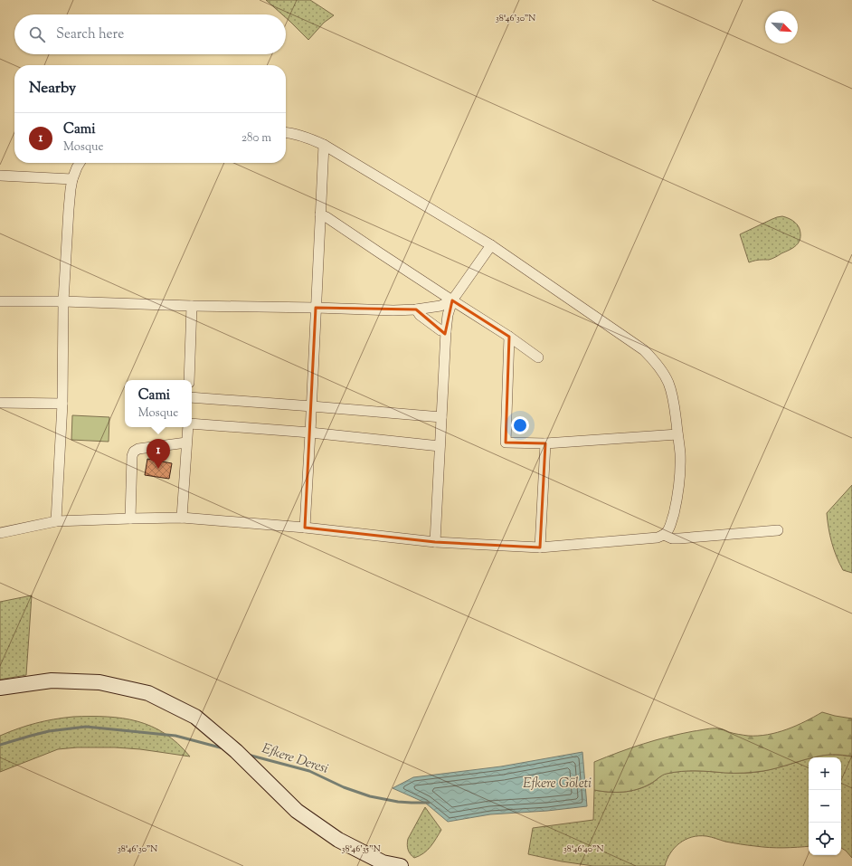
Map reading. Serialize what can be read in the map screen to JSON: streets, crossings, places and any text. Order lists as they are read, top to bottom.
{
  "water": ["Efkere Deresi", "Efkere Göleti"],
  "north": "bottom right",
  "page": {
    "search": "Search here",
    "heading": "Nearby",
    "list": [
      {
        "mark": "1",
        "name": "Cami",
        "note": "Mosque",
        "value": "280 m"
      }
    ],
    "popup": ["Cami", "Mosque"],
    "pins": "1",
    "map_buttons": ["+", "−"]
  },
  "coordinates": ["38°46'30\"N", "38°46'35\"N", "38°46'40\"N"]
}
